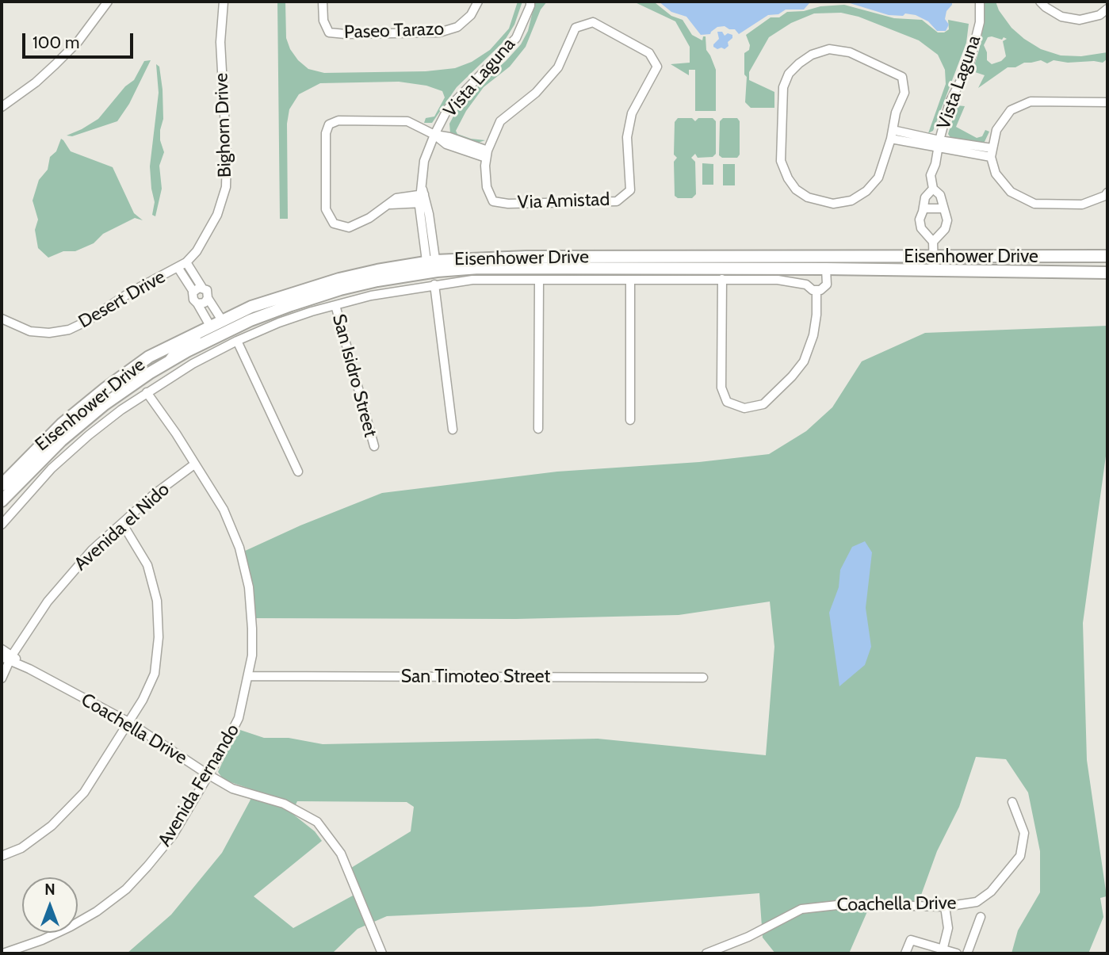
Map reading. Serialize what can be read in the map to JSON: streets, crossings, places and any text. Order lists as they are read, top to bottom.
{
  "streets": {
    "main road": ["Eisenhower Drive"],
    "street": [
      "Paseo Tarazo",
      "Vista Laguna",
      "Bighorn Drive",
      "Via Amistad",
      "Desert Drive",
      "San Isidro Street",
      "Avenida el Nido",
      "San Timoteo Street",
      "Coachella Drive",
      "Avenida Fernando"
    ]
  },
  "crossings": [
    ["Vista Laguna", "Eisenhower Drive"],
    ["Bighorn Drive", "Desert Drive"],
    ["Eisenhower Drive", "San Isidro Street"],
    ["Eisenhower Drive", "Avenida Fernando"],
    ["Avenida el Nido", "Coachella Drive"],
    ["Avenida el Nido", "Avenida Fernando"],
    ["San Timoteo Street", "Avenida Fernando"],
    ["Coachella Drive", "Avenida Fernando"]
  ],
  "scale_bar": "100 m",
  "north": "top"
}
